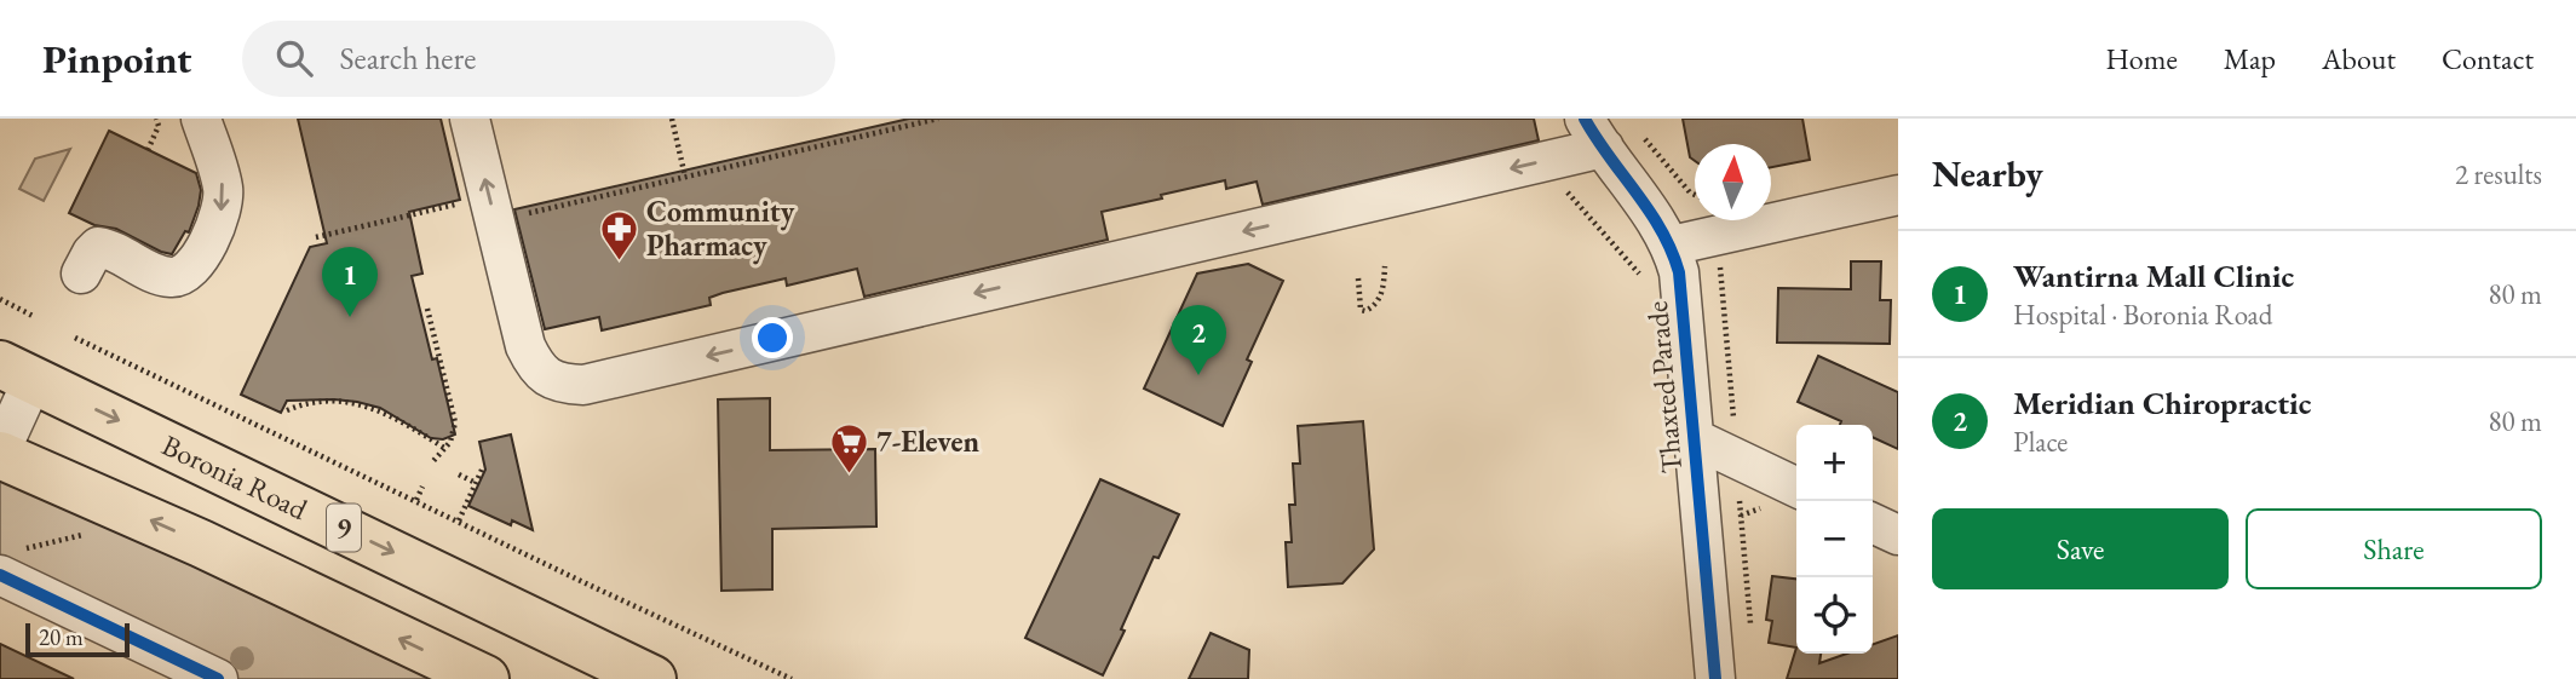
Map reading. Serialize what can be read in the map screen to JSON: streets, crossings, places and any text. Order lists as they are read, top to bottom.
{
  "streets": {
    "main road": ["Boronia Road", "9"],
    "street": ["Thaxted Parade"]
  },
  "places": {
    "pharmacy": ["Community Pharmacy"],
    "supermarket": ["7-Eleven"]
  },
  "scale_bar": "20 m",
  "north": "top",
  "page": {
    "header": "Pinpoint",
    "search": "Search here",
    "nav": [
      "Home",
      "Map",
      "About",
      "Contact"
    ],
    "heading": ["Nearby", "2 results"],
    "list": [
      {
        "mark": "1",
        "name": "Wantirna Mall Clinic",
        "note": "Hospital · Boronia Road",
        "value": "80 m"
      },
      {
        "mark": "2",
        "name": "Meridian Chiropractic",
        "note": "Place",
        "value": "80 m"
      }
    ],
    "pins": ["1", "2"],
    "map_buttons": ["+", "−"],
    "buttons": ["Save", "Share"],
    "scale": "20 m"
  }
}
